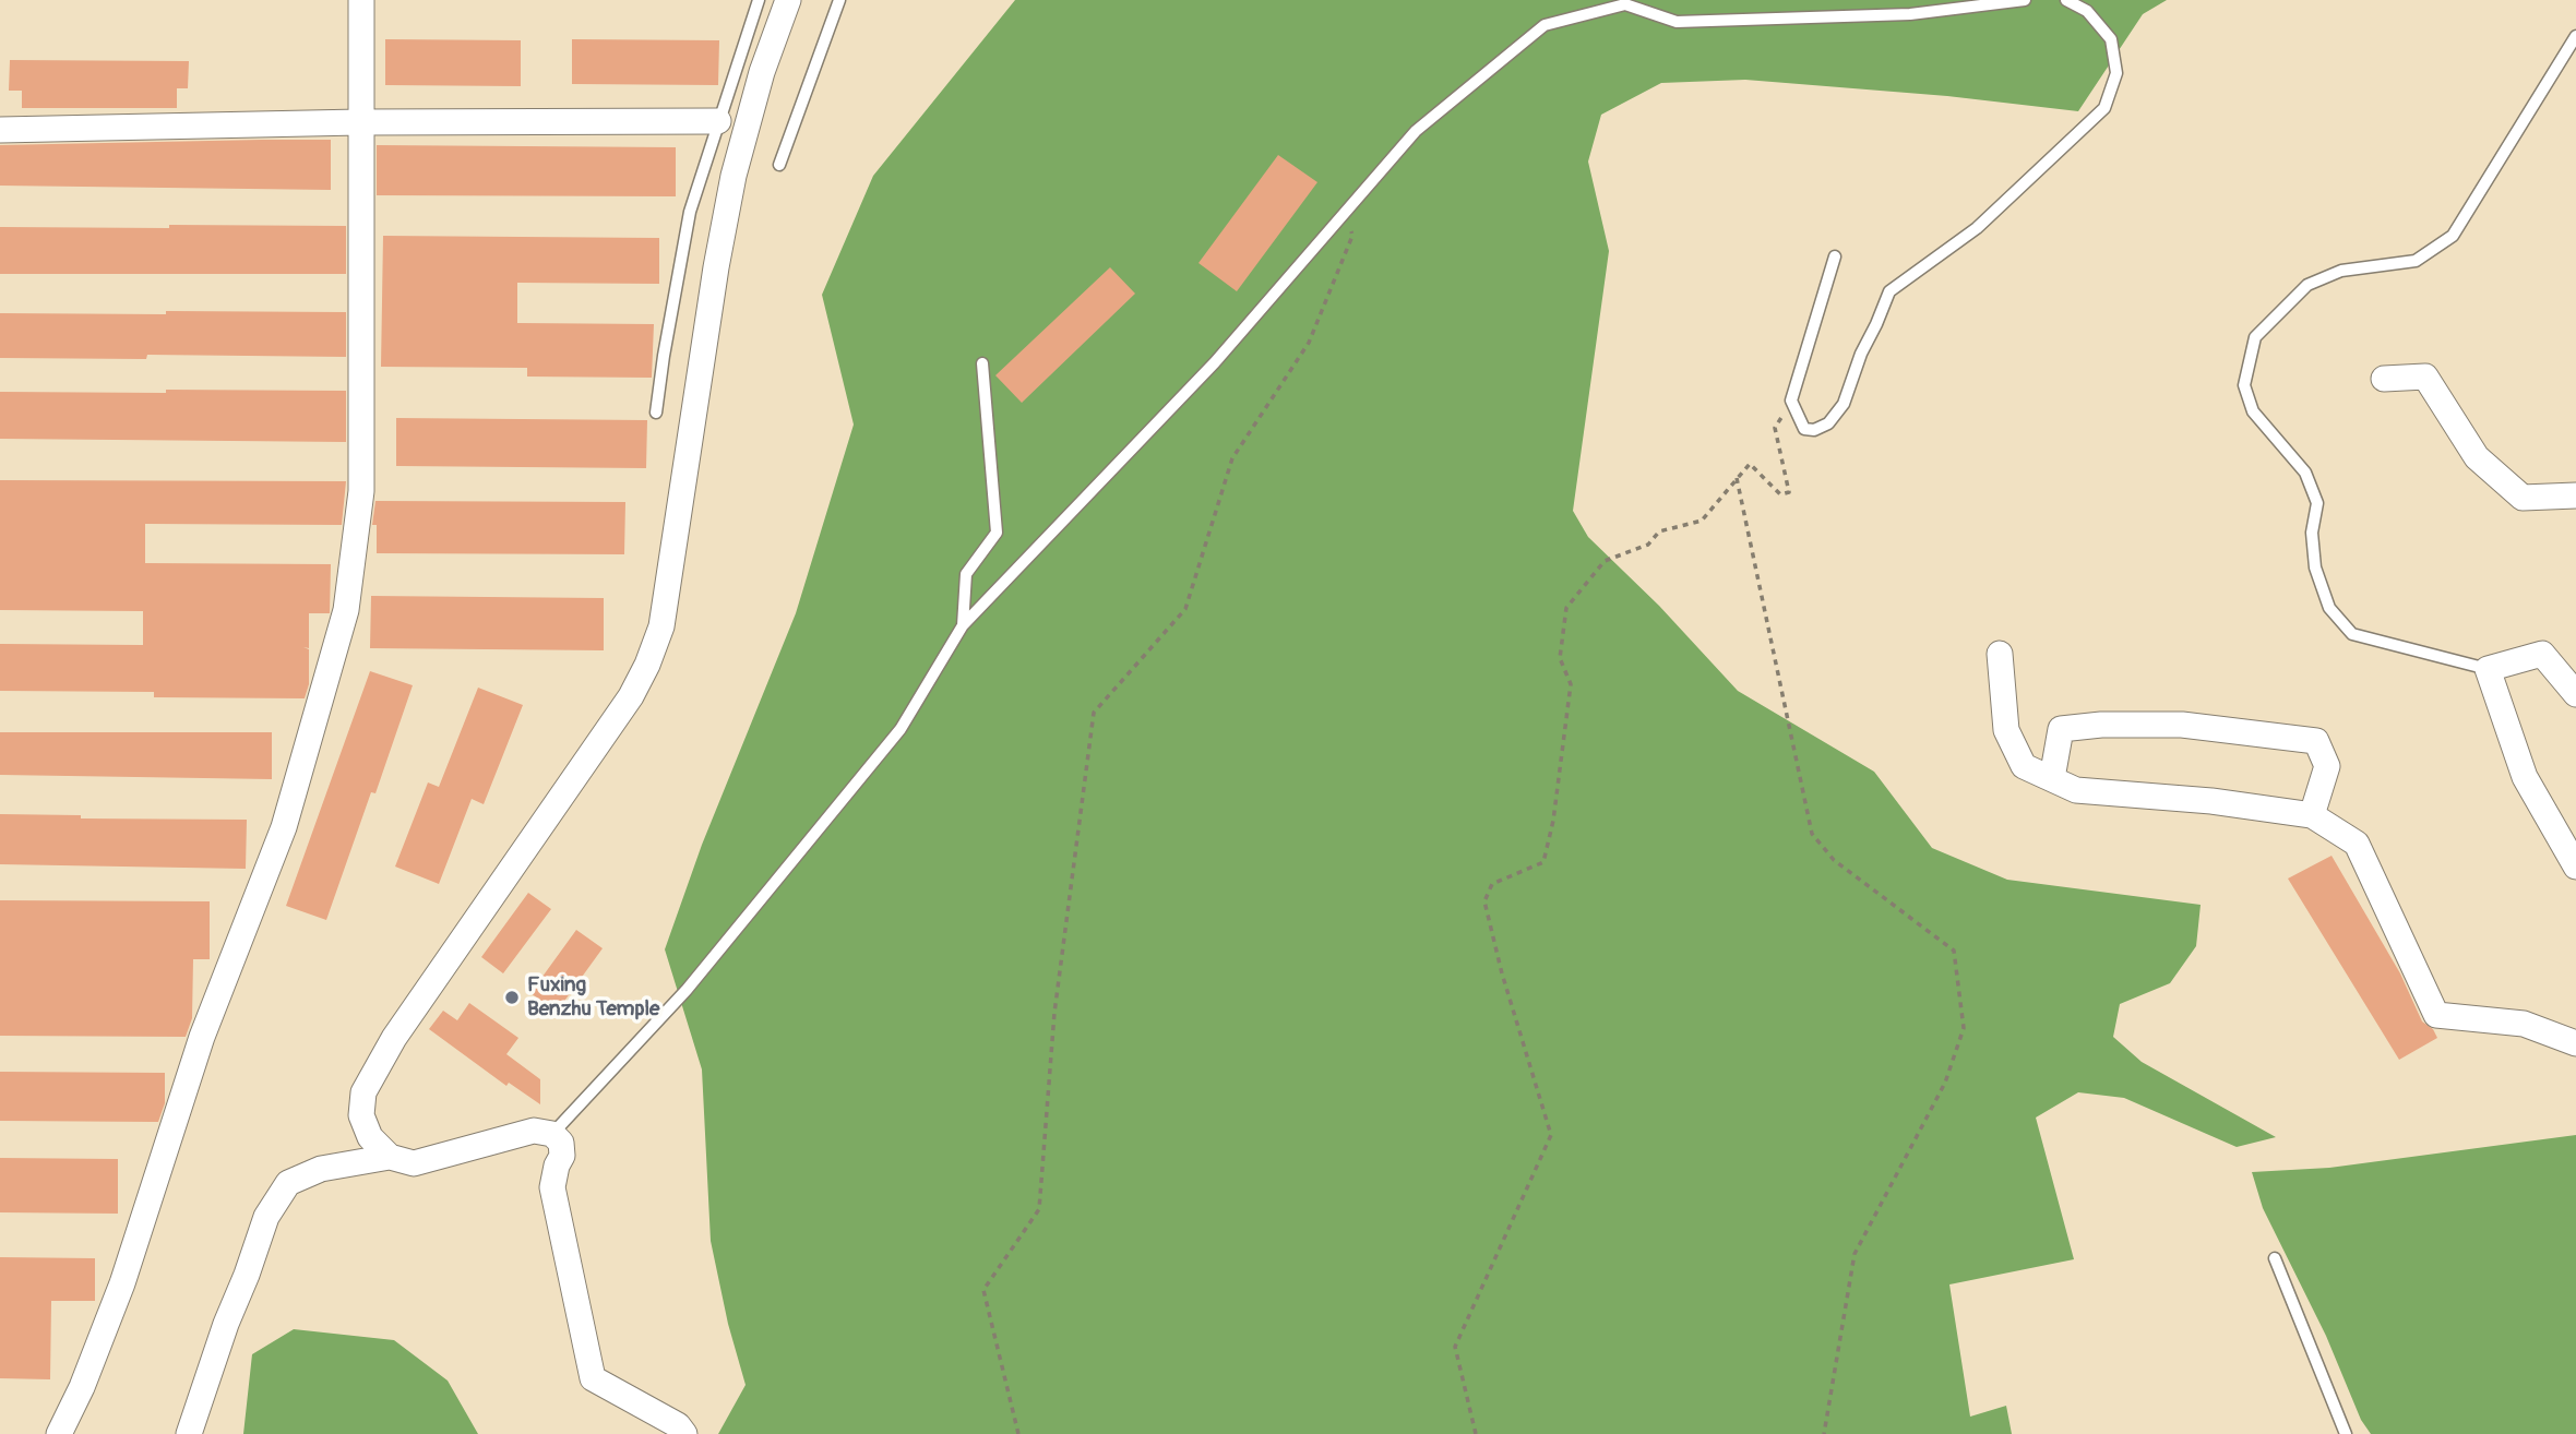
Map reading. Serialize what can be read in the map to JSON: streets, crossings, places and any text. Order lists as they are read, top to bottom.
{
  "places": ["Fuxing Benzhu Temple"]
}
